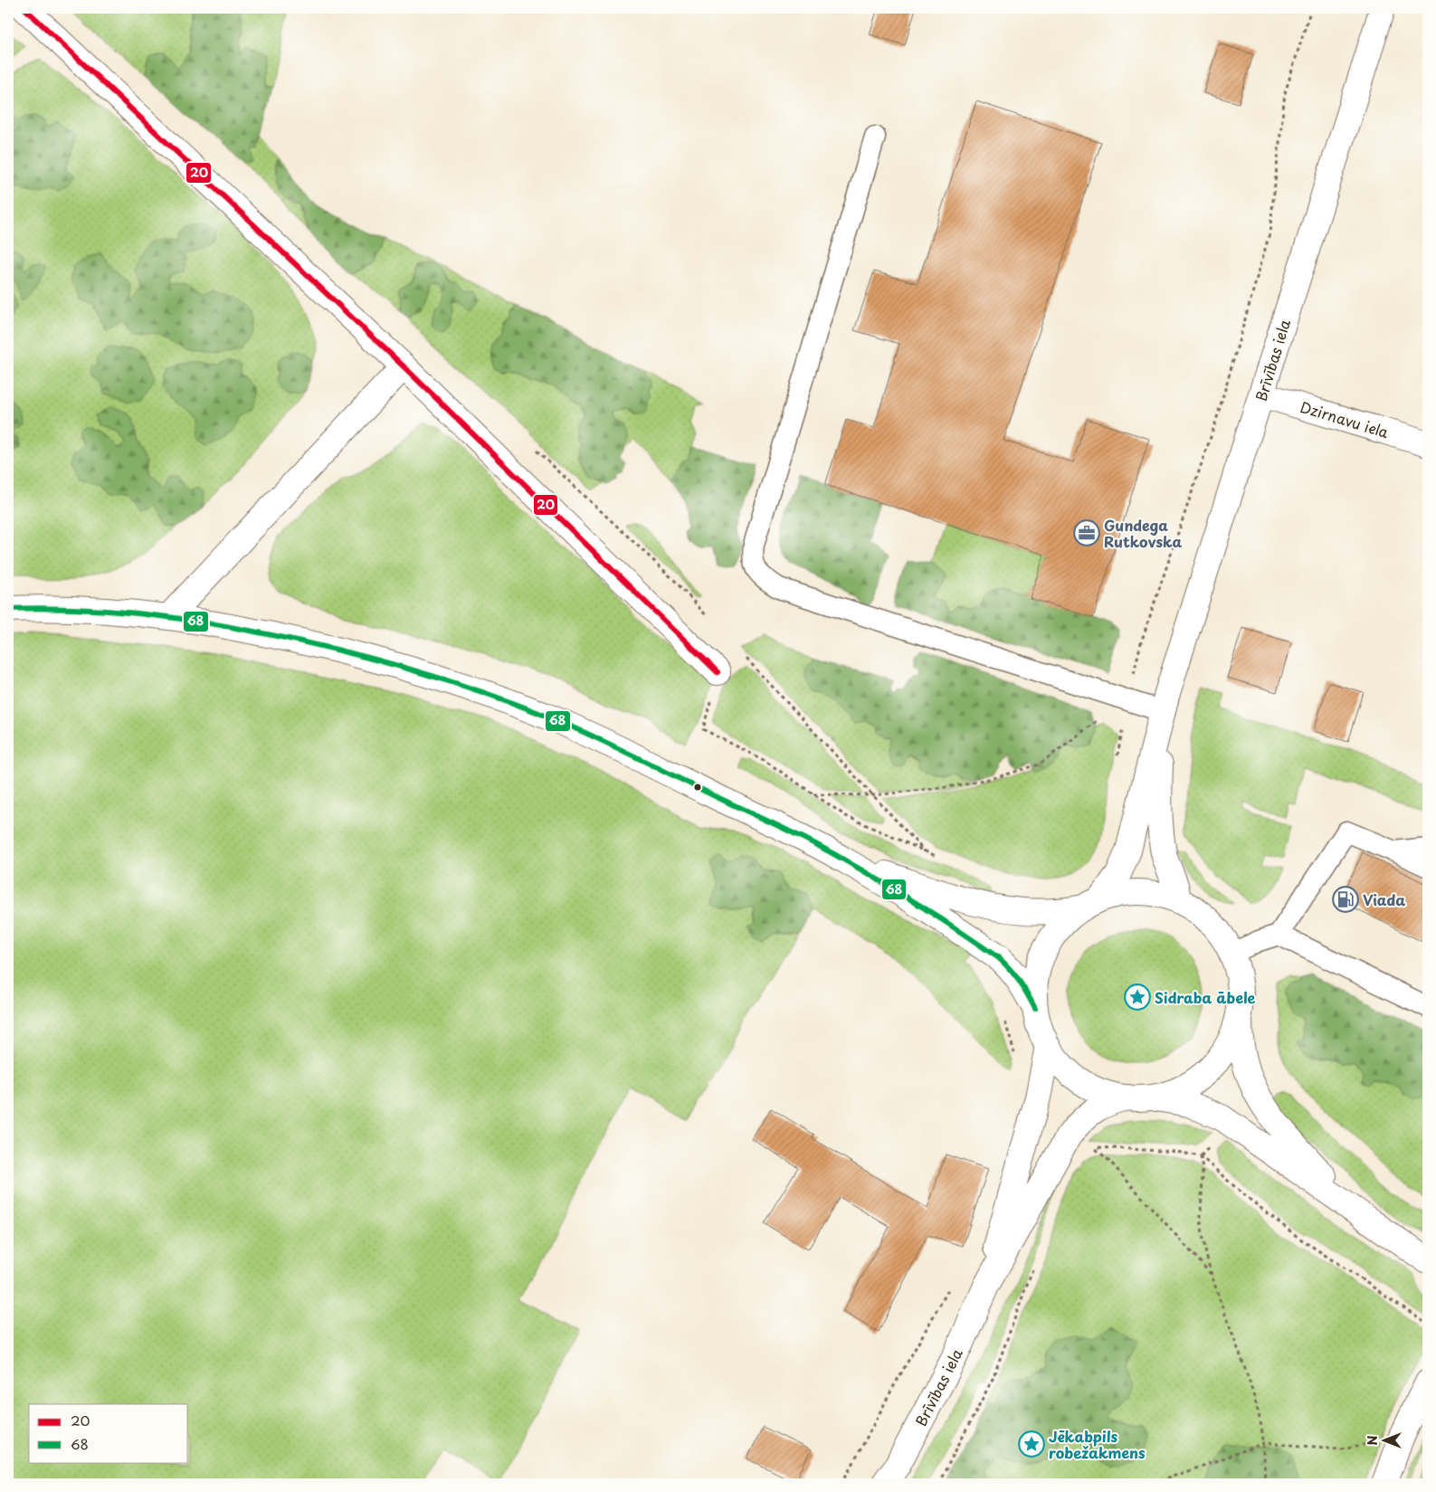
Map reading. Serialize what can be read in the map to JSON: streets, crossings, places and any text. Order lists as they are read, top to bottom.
{
  "streets": {
    "main road": ["Brīvības iela", "Dzirnavu iela"]
  },
  "crossings": [
    ["Brīvības iela", "Dzirnavu iela"]
  ],
  "places": {
    "office": ["Gundega Rutkovska"],
    "fuel station": ["Viada"],
    "place": ["Sidraba ābele", "Jēkabpils robežakmens"]
  },
  "lines": ["transit line 20", "transit line 68"],
  "legend": ["20", "68"],
  "north": "left"
}
